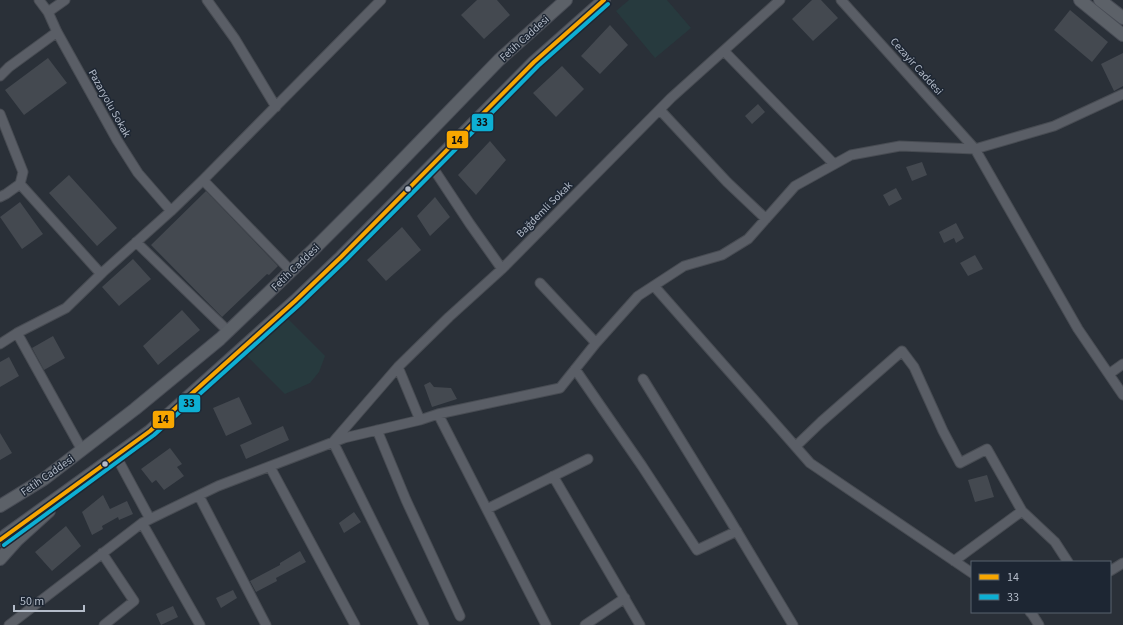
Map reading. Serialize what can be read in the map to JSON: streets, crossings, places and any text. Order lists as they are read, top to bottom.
{
  "streets": {
    "main road": ["Fetih Caddesi"],
    "street": ["Cezayir Caddesi", "Pazaryolu Sokak", "Bağdemli Sokak"]
  },
  "lines": ["transit line 14", "transit line 33"],
  "legend": ["14", "33"],
  "scale_bar": "50 m"
}
